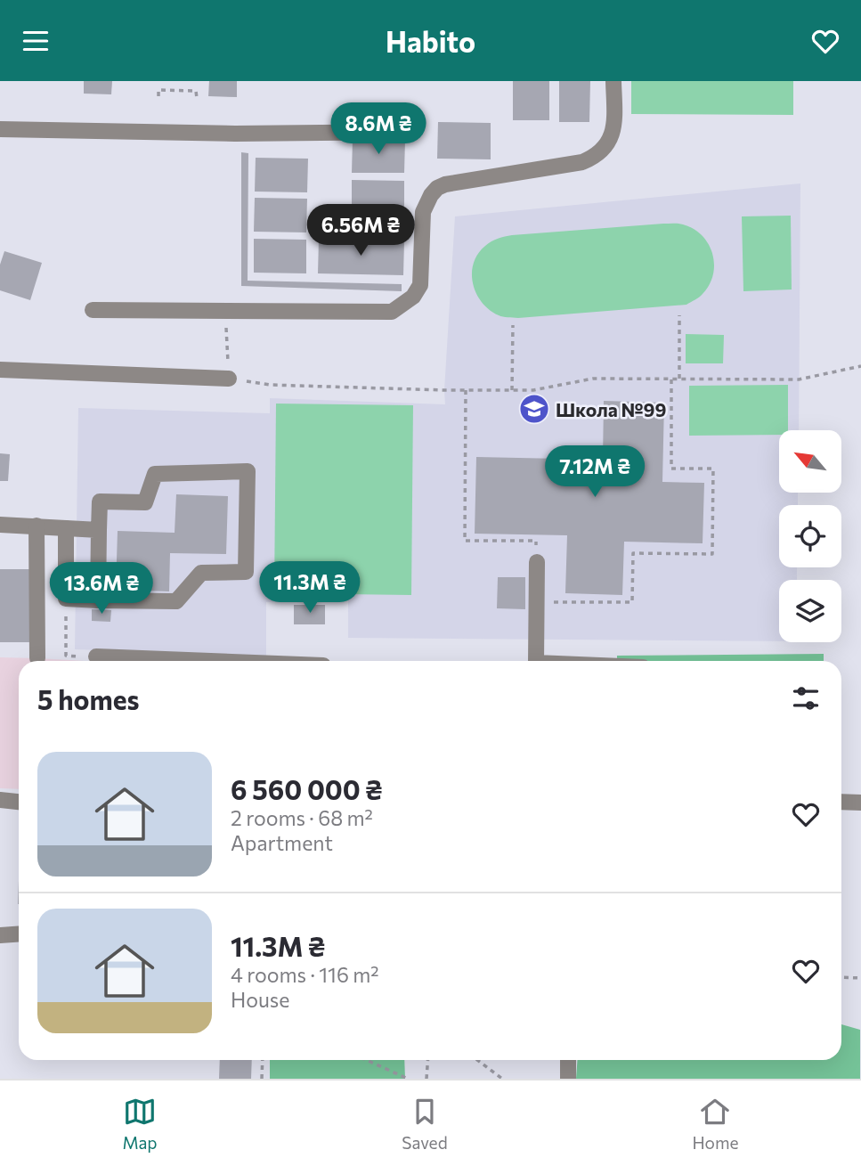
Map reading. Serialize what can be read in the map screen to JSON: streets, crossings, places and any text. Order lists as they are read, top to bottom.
{
  "places": {
    "school or university": ["Школа №99"]
  },
  "north": "top left",
  "page": {
    "header": "Habito",
    "price": [
      "8.6M ₴",
      "6.56M ₴",
      "7.12M ₴",
      "11.3M ₴",
      "13.6M ₴"
    ],
    "heading": "5 homes",
    "list": [
      {
        "name": "6 560 000 ₴",
        "note": "2 rooms · 68 m² · Apartment"
      },
      {
        "name": "11.3M ₴",
        "note": "4 rooms · 116 m² · House"
      }
    ],
    "tabs": ["Map", "Saved", "Home"]
  }
}
